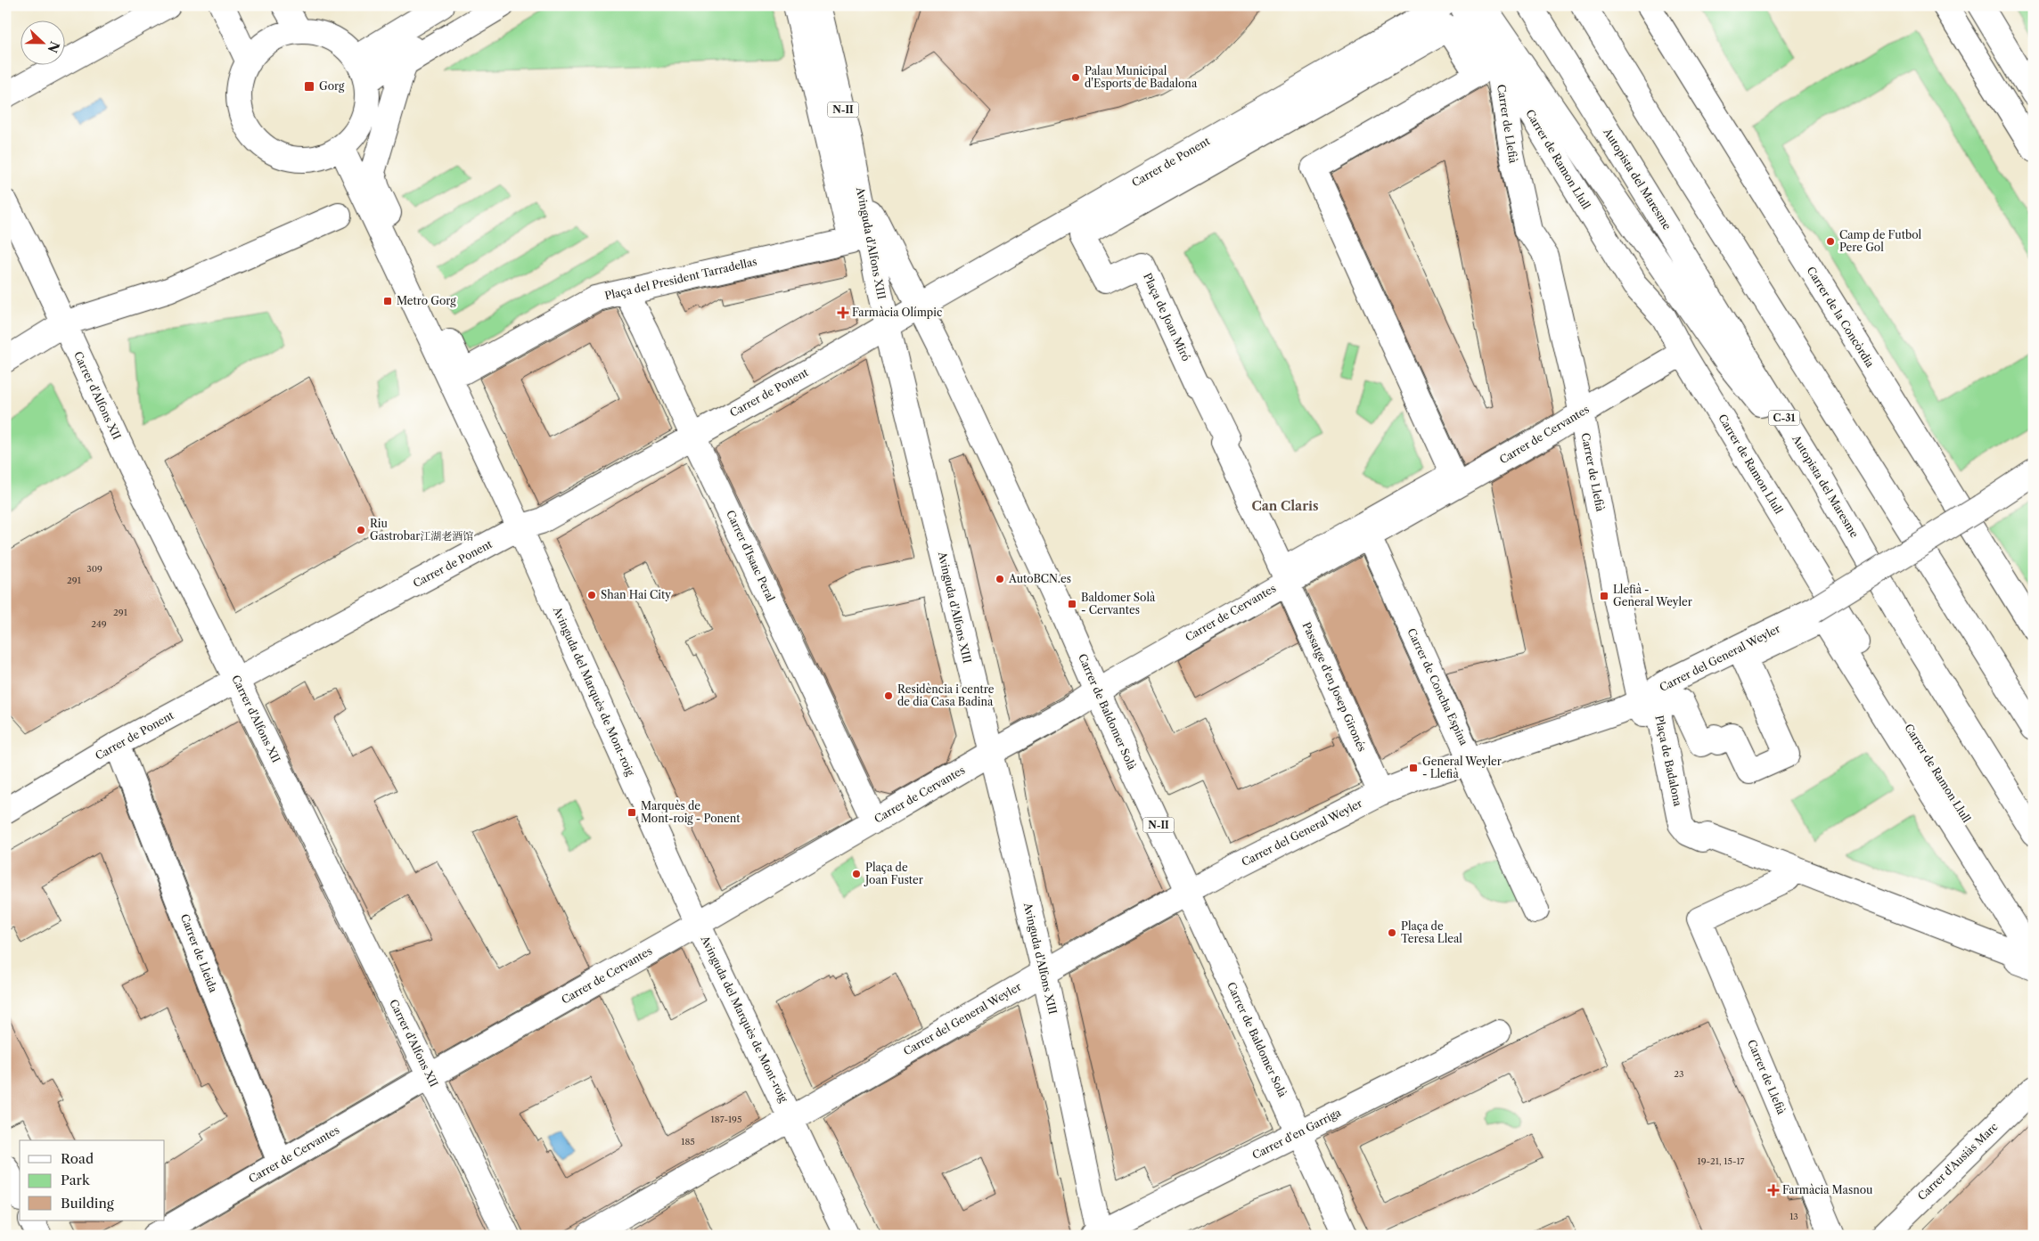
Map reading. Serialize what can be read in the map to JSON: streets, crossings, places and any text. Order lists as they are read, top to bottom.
{
  "streets": {
    "main road": [
      "N-II",
      "Carrer de Llefià",
      "Carrer de Ramon Llull",
      "Carrer de Ponent",
      "Autopista del Maresme",
      "Avinguda d'Alfons XIII",
      "Plaça del President Tarradellas",
      "Plaça de Joan Miró",
      "Carrer de la Concòrdia",
      "Carrer d'Alfons XII",
      "C-31",
      "Carrer de Cervantes",
      "Carrer d'Isaac Peral",
      "Carrer del General Weyler",
      "Passatge d'en Josep Gironés",
      "Carrer de Concha Espina",
      "Avinguda del Marquès de Mont-roig",
      "Carrer de Baldomer Solà",
      "Plaça de Badalona",
      "Carrer de Lleida",
      "Carrer d'en Garriga",
      "Carrer d'Ausiàs Marc"
    ]
  },
  "crossings": [
    ["Carrer de Llefià", "Carrer de Ramon Llull"],
    ["Carrer de Llefià", "Carrer de Cervantes"],
    ["Carrer de Llefià", "Carrer del General Weyler"],
    ["Carrer de Ramon Llull", "Carrer de Cervantes"],
    ["Carrer de Ponent", "Avinguda d'Alfons XIII"],
    ["Carrer de Ponent", "Carrer d'Alfons XII"],
    ["Carrer de Ponent", "Carrer d'Isaac Peral"],
    ["Carrer de Ponent", "Avinguda del Marquès de Mont-roig"],
    ["Carrer de Ponent", "Carrer de Baldomer Solà"],
    ["Carrer de Ponent", "Carrer de Lleida"],
    ["Avinguda d'Alfons XIII", "Carrer de Cervantes"],
    ["Avinguda d'Alfons XIII", "Carrer del General Weyler"],
    ["Avinguda d'Alfons XIII", "Carrer de Baldomer Solà"],
    ["Avinguda d'Alfons XIII", "Carrer d'en Garriga"],
    ["Plaça del President Tarradellas", "Carrer d'Isaac Peral"],
    ["Carrer d'Alfons XII", "Carrer de Cervantes"],
    ["Carrer de Cervantes", "Carrer d'Isaac Peral"],
    ["Carrer de Cervantes", "Passatge d'en Josep Gironés"],
    ["Carrer de Cervantes", "Carrer de Concha Espina"],
    ["Carrer de Cervantes", "Avinguda del Marquès de Mont-roig"],
    ["Carrer de Cervantes", "Carrer de Baldomer Solà"],
    ["Carrer de Cervantes", "Carrer de Lleida"],
    ["Carrer del General Weyler", "Passatge d'en Josep Gironés"],
    ["Carrer del General Weyler", "Carrer de Concha Espina"],
    ["Carrer del General Weyler", "Avinguda del Marquès de Mont-roig"],
    ["Carrer del General Weyler", "Carrer de Baldomer Solà"],
    ["Carrer de Baldomer Solà", "Carrer d'en Garriga"]
  ],
  "districts": ["Can Claris"],
  "places": {
    "other": [
      "Palau Municipal d'Esports de Badalona",
      "Camp de Futbol Pere Gol",
      "Riu Gastrobar江湖老酒馆",
      "AutoBCN.es",
      "Shan Hai City",
      "Residència i centre de dia Casa Badina",
      "Plaça de Joan Fuster",
      "Plaça de Teresa Lleal"
    ],
    "transit": [
      "Gorg",
      "Metro Gorg",
      "Llefià - General Weyler",
      "Baldomer Solà - Cervantes",
      "General Weyler - Llefià",
      "Marquès de Mont-roig - Ponent"
    ],
    "health": ["Farmàcia Olímpic", "Farmàcia Masnou"]
  },
  "house_numbers": [
    "309",
    "291",
    "291",
    "249",
    "23",
    "187-195",
    "185",
    "19-21, 15-17",
    "13"
  ],
  "legend": ["Road", "Park", "Building"],
  "north": "right"
}
